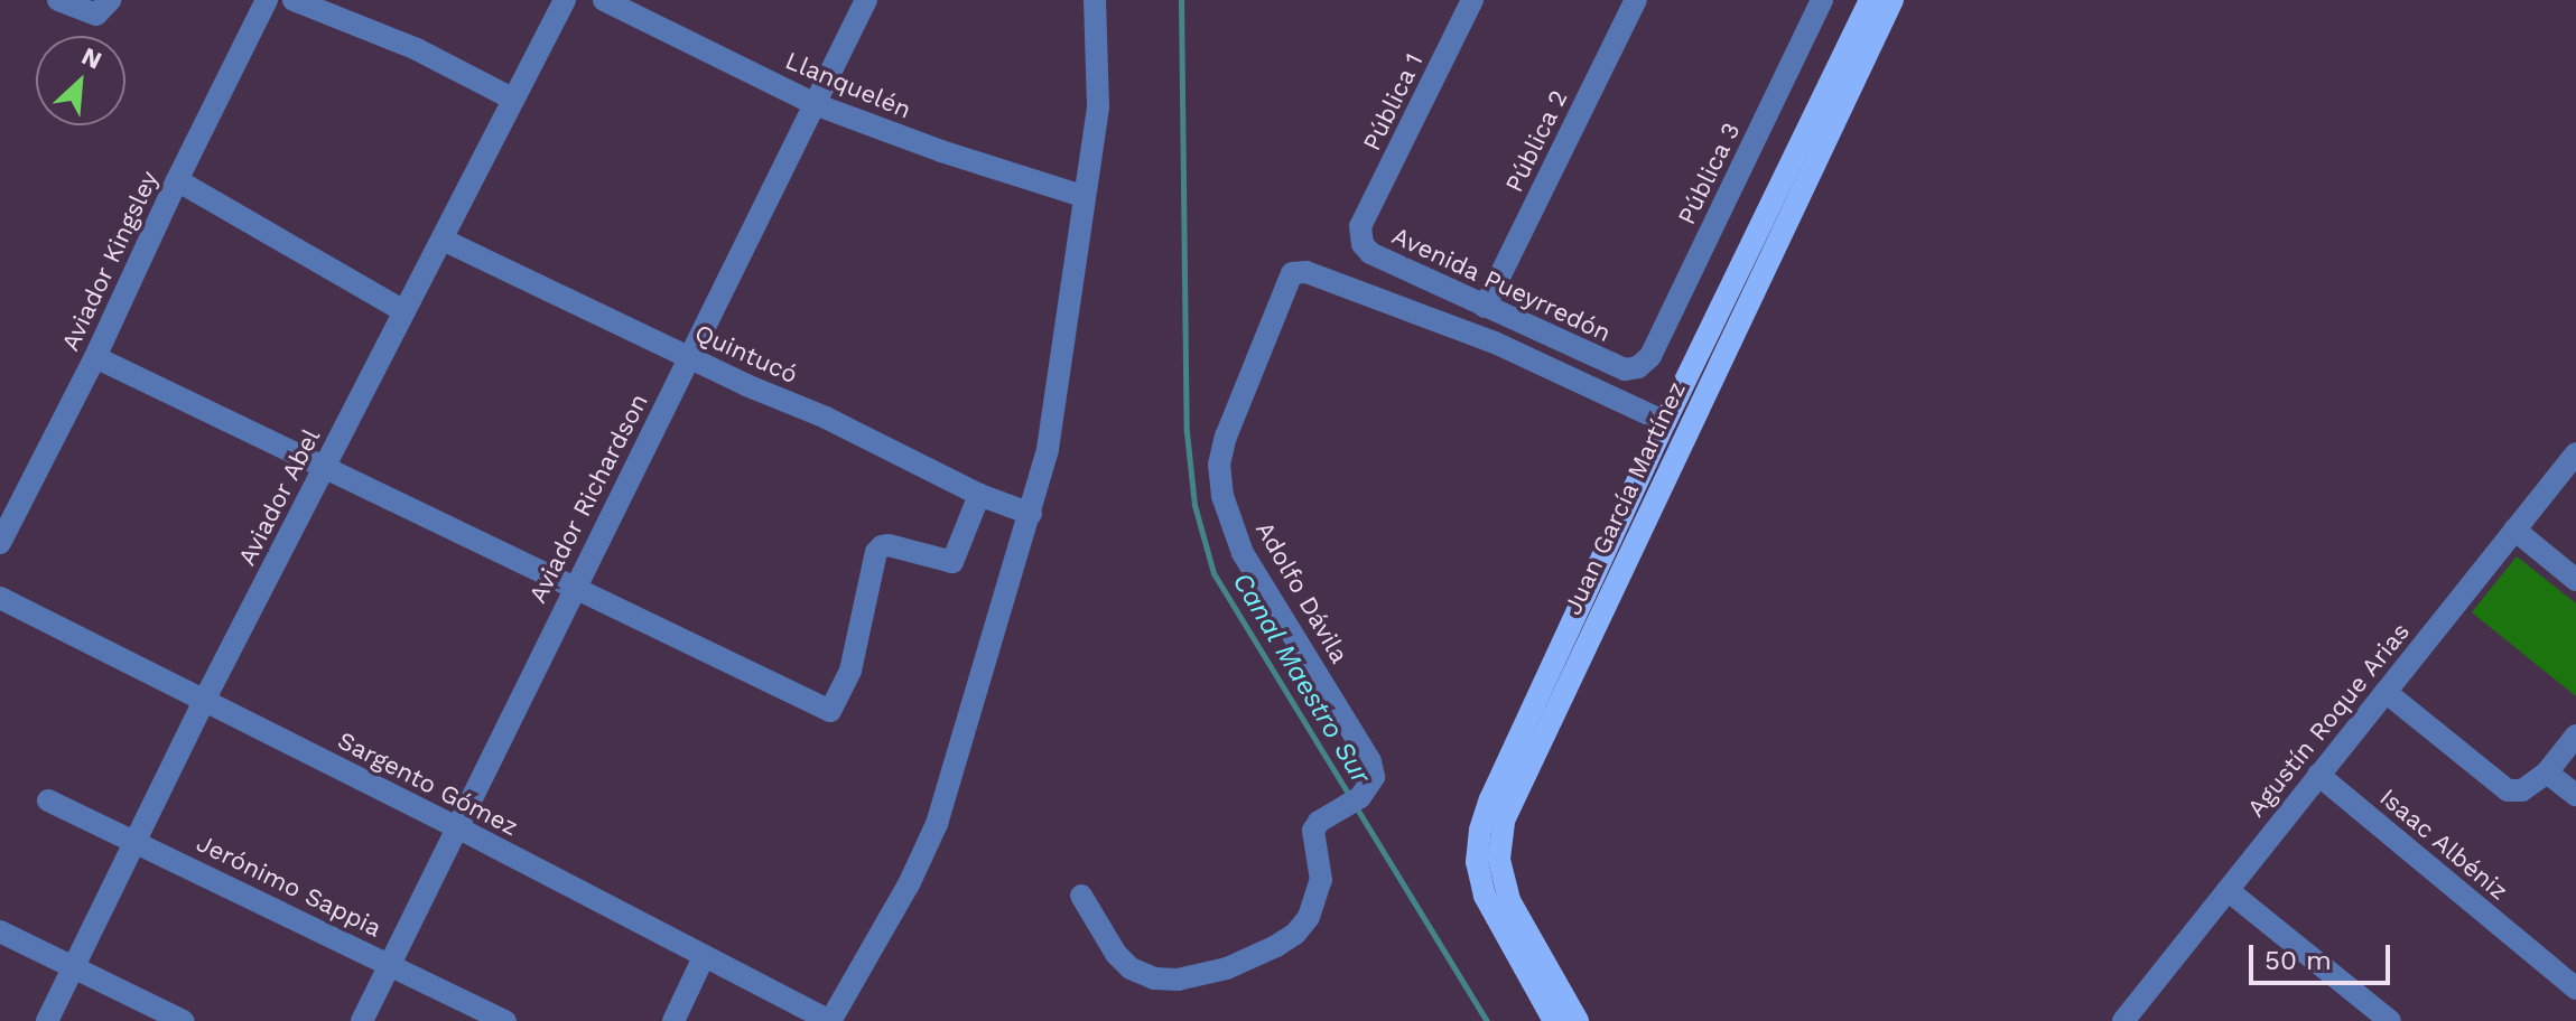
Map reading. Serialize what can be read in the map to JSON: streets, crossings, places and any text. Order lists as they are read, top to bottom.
{
  "streets": {
    "main road": ["Juan García Martínez"],
    "street": [
      "Llanquelén",
      "Pública 1",
      "Pública 2",
      "Pública 3",
      "Aviador Kingsley",
      "Avenida Pueyrredón",
      "Quintucó",
      "Aviador Abel",
      "Aviador Richardson",
      "Adolfo Dávila",
      "Agustín Roque Arias",
      "Sargento Gómez",
      "Isaac Albéniz",
      "Jerónimo Sappia"
    ]
  },
  "crossings": [
    ["Llanquelén", "Aviador Richardson"],
    ["Pública 1", "Avenida Pueyrredón"],
    ["Pública 2", "Avenida Pueyrredón"],
    ["Pública 3", "Avenida Pueyrredón"],
    ["Quintucó", "Aviador Abel"],
    ["Quintucó", "Aviador Richardson"],
    ["Aviador Abel", "Sargento Gómez"],
    ["Aviador Abel", "Jerónimo Sappia"],
    ["Aviador Richardson", "Sargento Gómez"],
    ["Aviador Richardson", "Jerónimo Sappia"],
    ["Juan García Martínez", "Adolfo Dávila"],
    ["Agustín Roque Arias", "Isaac Albéniz"]
  ],
  "water": ["Canal Maestro Sur"],
  "scale_bar": "50 m",
  "north": "top right"
}
